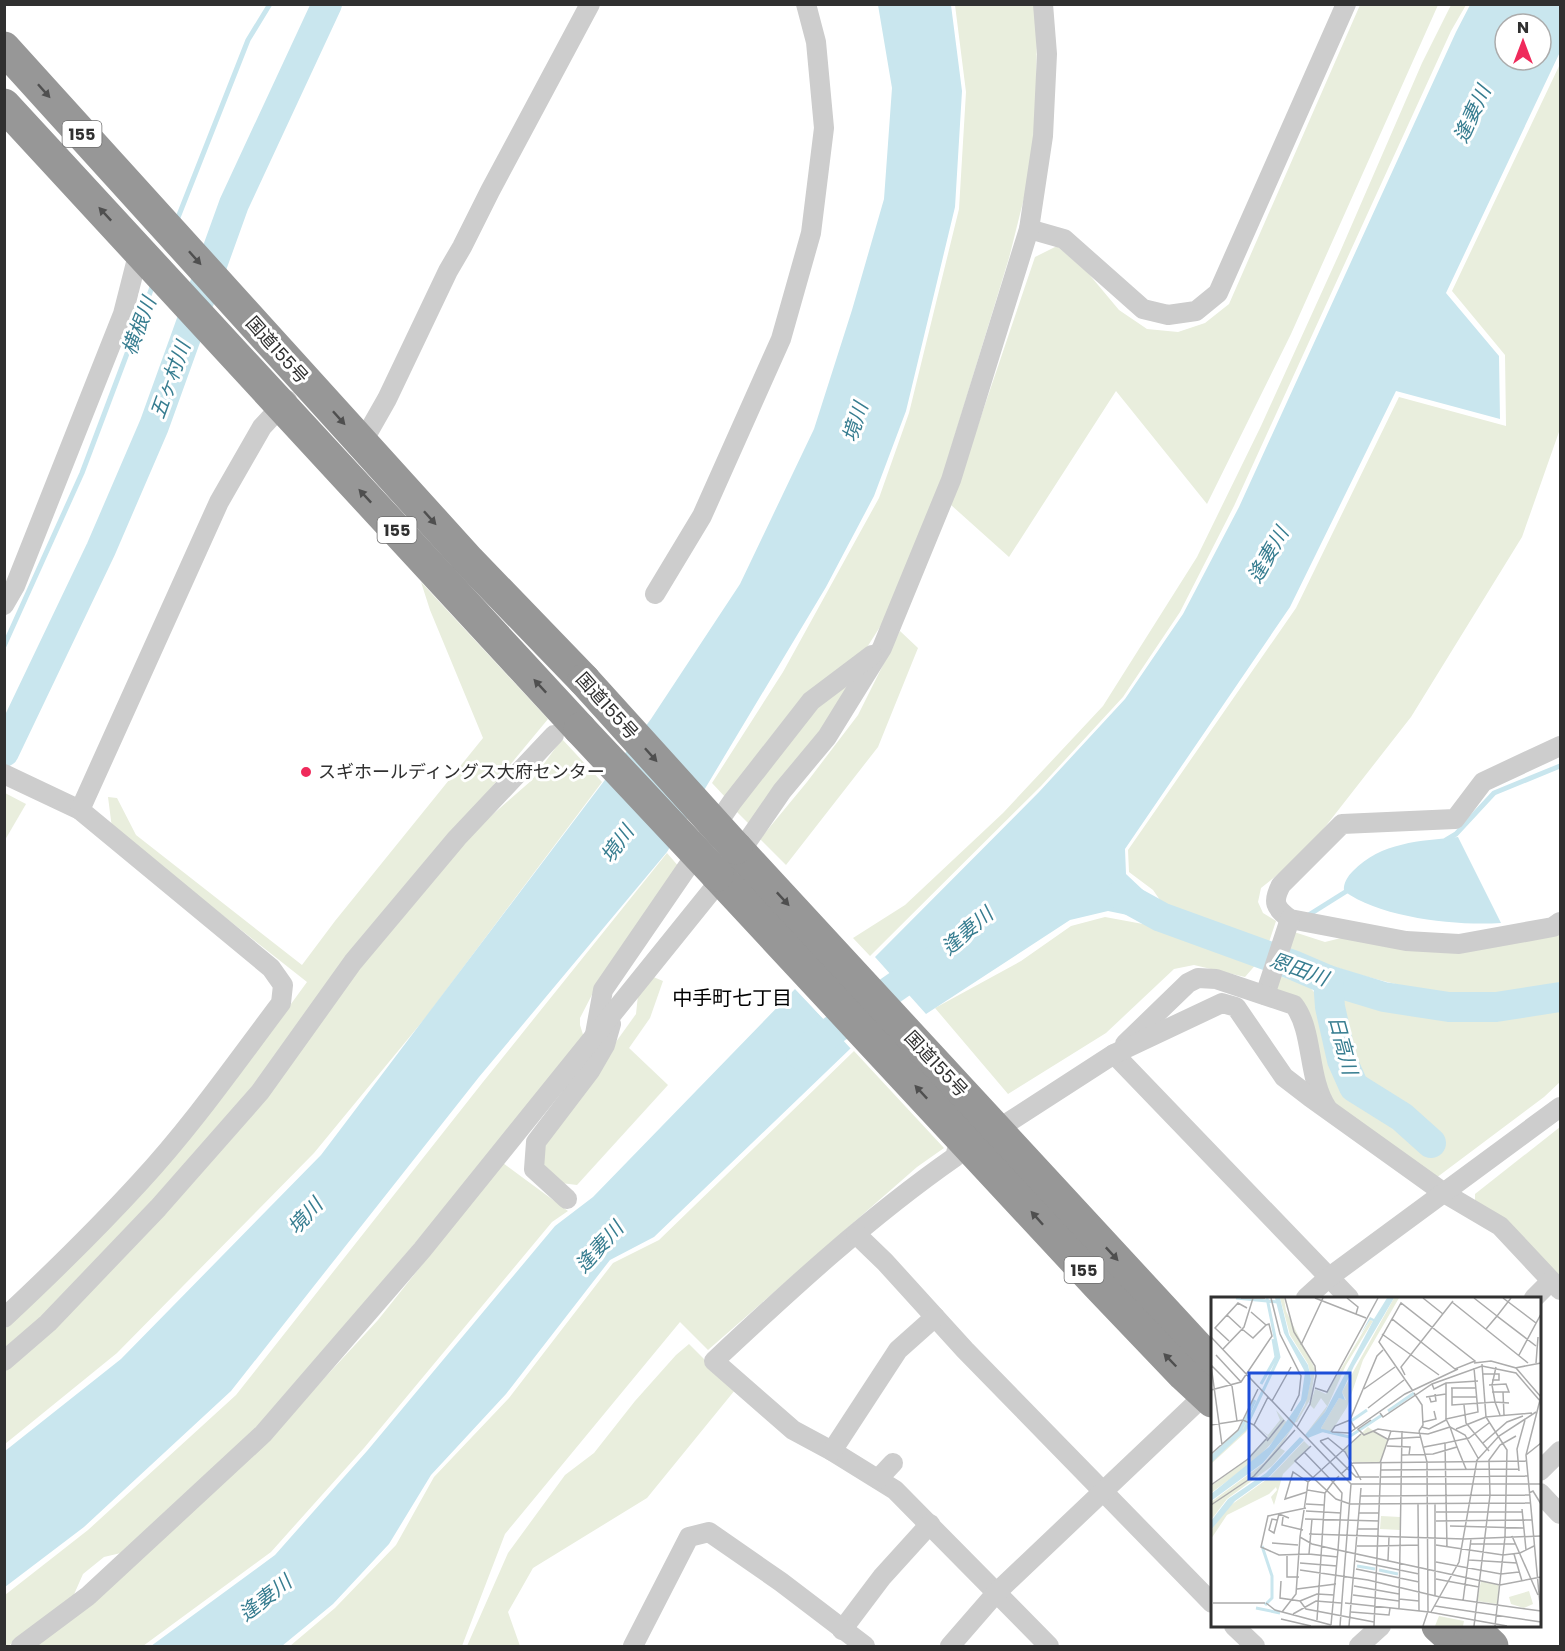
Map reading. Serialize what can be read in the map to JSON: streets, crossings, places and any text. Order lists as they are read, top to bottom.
{
  "streets": {
    "highway": ["155", "国道155号"]
  },
  "districts": ["中手町七丁目"],
  "water": [
    "逢妻川",
    "横根川",
    "五ヶ村川",
    "境川",
    "恩田川",
    "日高川"
  ],
  "places": ["スギホールディングス大府センター"],
  "north": "top"
}
